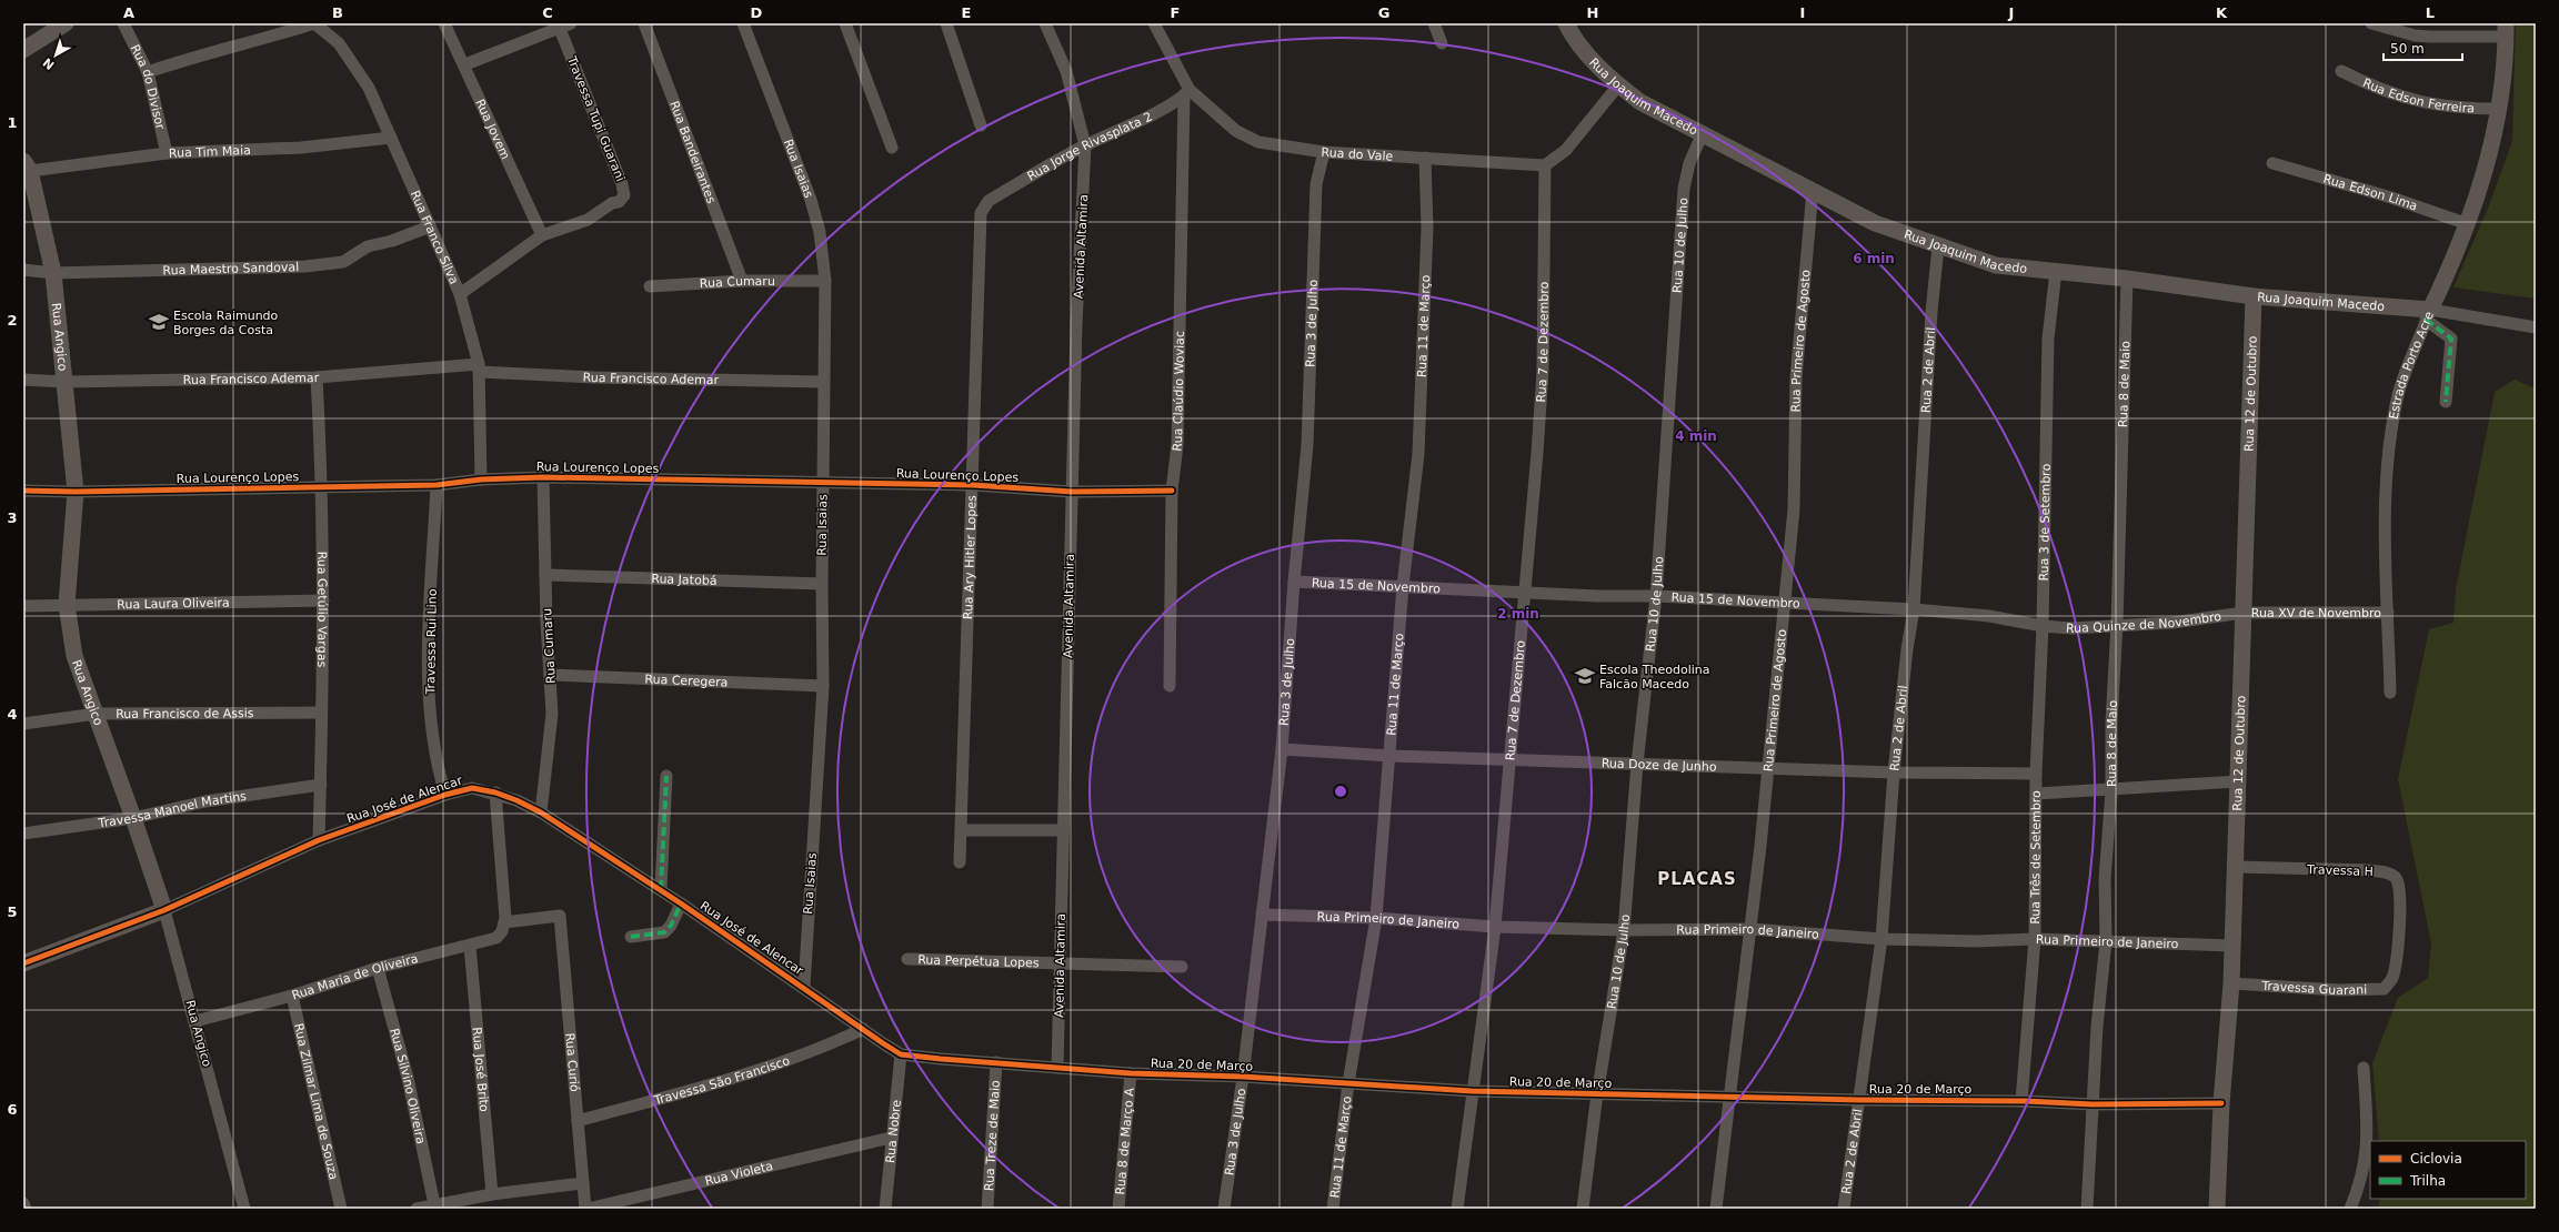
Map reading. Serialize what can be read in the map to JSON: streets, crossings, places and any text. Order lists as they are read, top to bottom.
{
  "streets": {
    "street": [
      "Rua do Divisor",
      "Rua Edson Ferreira",
      "Rua Joaquim Macedo",
      "Travessa Tupi Guarani",
      "Rua Jovem",
      "Rua Jorge Rivasplata 2",
      "Rua Tim Maia",
      "Rua Bandeirantes",
      "Rua do Vale",
      "Rua Isaias",
      "Rua Edson Lima",
      "Rua Franco Silva",
      "Rua 10 de Julho",
      "Avenida Altamira",
      "Rua Maestro Sandoval",
      "Rua Cumaru",
      "Rua 3 de Julho",
      "Rua 11 de Março",
      "Rua Angico",
      "Rua 7 de Dezembro",
      "Rua Primeiro de Agosto",
      "Estrada Porto Acre",
      "Rua 2 de Abril",
      "Rua Francisco Ademar",
      "Rua 8 de Maio",
      "Rua Claúdio Woviac",
      "Rua 12 de Outubro",
      "Rua Lourenço Lopes",
      "Rua 3 de Setembro",
      "Rua Ary Hitler Lopes",
      "Rua Jatobá",
      "Rua 15 de Novembro",
      "Rua Laura Oliveira",
      "Rua Getúlio Vargas",
      "Rua XV de Novembro",
      "Rua Quinze de Novembro",
      "Travessa Rui Lino",
      "Rua Ceregera",
      "Rua Francisco de Assis",
      "Rua Doze de Junho",
      "Rua José de Alencar",
      "Travessa Manoel Martins",
      "Rua Três de Setembro",
      "Travessa H",
      "Rua Primeiro de Janeiro",
      "Rua Perpétua Lopes",
      "Rua Maria de Oliveira",
      "Travessa Guarani",
      "Rua Curió",
      "Rua 20 de Março",
      "Rua José Brito",
      "Travessa São Francisco",
      "Rua Silvino Oliveira",
      "Rua Zilmar Lima de Souza",
      "Rua Nobre",
      "Rua Treze de Maio",
      "Rua 8 de Março A",
      "Rua Violeta"
    ]
  },
  "crossings": [
    ["Rua do Divisor", "Rua Tim Maia"],
    ["Rua Edson Ferreira", "Estrada Porto Acre"],
    ["Rua Joaquim Macedo", "Rua 10 de Julho"],
    ["Rua Joaquim Macedo", "Rua Primeiro de Agosto"],
    ["Rua Joaquim Macedo", "Estrada Porto Acre"],
    ["Rua Joaquim Macedo", "Rua 2 de Abril"],
    ["Rua Joaquim Macedo", "Rua 8 de Maio"],
    ["Rua Joaquim Macedo", "Rua 12 de Outubro"],
    ["Rua Joaquim Macedo", "Rua 3 de Setembro"],
    ["Travessa Tupi Guarani", "Rua Jovem"],
    ["Rua Jorge Rivasplata 2", "Rua do Vale"],
    ["Rua Jorge Rivasplata 2", "Avenida Altamira"],
    ["Rua Jorge Rivasplata 2", "Rua Claúdio Woviac"],
    ["Rua Jorge Rivasplata 2", "Rua Ary Hitler Lopes"],
    ["Rua Tim Maia", "Rua Franco Silva"],
    ["Rua Tim Maia", "Rua Angico"],
    ["Rua Bandeirantes", "Rua Cumaru"],
    ["Rua do Vale", "Rua 3 de Julho"],
    ["Rua do Vale", "Rua 11 de Março"],
    ["Rua do Vale", "Rua 7 de Dezembro"],
    ["Rua do Vale", "Rua Claúdio Woviac"],
    ["Rua Isaias", "Rua Cumaru"],
    ["Rua Isaias", "Rua Francisco Ademar"],
    ["Rua Isaias", "Rua Lourenço Lopes"],
    ["Rua Isaias", "Rua Jatobá"],
    ["Rua Isaias", "Rua Ceregera"],
    ["Rua Isaias", "Rua José de Alencar"],
    ["Rua Edson Lima", "Estrada Porto Acre"],
    ["Rua Franco Silva", "Rua Maestro Sandoval"],
    ["Rua Franco Silva", "Rua Francisco Ademar"],
    ["Rua Franco Silva", "Rua Lourenço Lopes"],
    ["Rua 10 de Julho", "Rua 15 de Novembro"],
    ["Rua 10 de Julho", "Rua Doze de Junho"],
    ["Rua 10 de Julho", "Rua Primeiro de Janeiro"],
    ["Rua 10 de Julho", "Rua 20 de Março"],
    ["Avenida Altamira", "Rua Lourenço Lopes"],
    ["Avenida Altamira", "Rua Perpétua Lopes"],
    ["Avenida Altamira", "Rua 20 de Março"],
    ["Rua Maestro Sandoval", "Rua Angico"],
    ["Rua Cumaru", "Rua Lourenço Lopes"],
    ["Rua Cumaru", "Rua Jatobá"],
    ["Rua Cumaru", "Rua Ceregera"],
    ["Rua Cumaru", "Rua José de Alencar"],
    ["Rua 3 de Julho", "Rua 15 de Novembro"],
    ["Rua 3 de Julho", "Rua Doze de Junho"],
    ["Rua 3 de Julho", "Rua Primeiro de Janeiro"],
    ["Rua 3 de Julho", "Rua 20 de Março"],
    ["Rua 11 de Março", "Rua 15 de Novembro"],
    ["Rua 11 de Março", "Rua Doze de Junho"],
    ["Rua 11 de Março", "Rua Primeiro de Janeiro"],
    ["Rua 11 de Março", "Rua 20 de Março"],
    ["Rua Angico", "Rua Francisco Ademar"],
    ["Rua Angico", "Rua Lourenço Lopes"],
    ["Rua Angico", "Rua Laura Oliveira"],
    ["Rua Angico", "Rua Francisco de Assis"],
    ["Rua Angico", "Rua José de Alencar"],
    ["Rua Angico", "Travessa Manoel Martins"],
    ["Rua Angico", "Rua Maria de Oliveira"],
    ["Rua 7 de Dezembro", "Rua 15 de Novembro"],
    ["Rua 7 de Dezembro", "Rua Doze de Junho"],
    ["Rua 7 de Dezembro", "Rua Primeiro de Janeiro"],
    ["Rua 7 de Dezembro", "Rua 20 de Março"],
    ["Rua Primeiro de Agosto", "Rua 15 de Novembro"],
    ["Rua Primeiro de Agosto", "Rua Doze de Junho"],
    ["Rua Primeiro de Agosto", "Rua Primeiro de Janeiro"],
    ["Rua Primeiro de Agosto", "Rua 20 de Março"],
    ["Estrada Porto Acre", "Rua XV de Novembro"],
    ["Rua 2 de Abril", "Rua 15 de Novembro"],
    ["Rua 2 de Abril", "Rua Doze de Junho"],
    ["Rua 2 de Abril", "Rua Primeiro de Janeiro"],
    ["Rua 2 de Abril", "Rua 20 de Março"],
    ["Rua Francisco Ademar", "Rua Getúlio Vargas"],
    ["Rua 8 de Maio", "Rua Quinze de Novembro"],
    ["Rua 8 de Maio", "Rua Primeiro de Janeiro"],
    ["Rua 8 de Maio", "Rua 20 de Março"],
    ["Rua Claúdio Woviac", "Rua Lourenço Lopes"],
    ["Rua 12 de Outubro", "Rua XV de Novembro"],
    ["Rua 12 de Outubro", "Rua Quinze de Novembro"],
    ["Rua 12 de Outubro", "Travessa H"],
    ["Rua 12 de Outubro", "Rua Primeiro de Janeiro"],
    ["Rua 12 de Outubro", "Travessa Guarani"],
    ["Rua 12 de Outubro", "Rua 20 de Março"],
    ["Rua Lourenço Lopes", "Rua Ary Hitler Lopes"],
    ["Rua Lourenço Lopes", "Rua Getúlio Vargas"],
    ["Rua Lourenço Lopes", "Travessa Rui Lino"],
    ["Rua 3 de Setembro", "Rua 15 de Novembro"],
    ["Rua 3 de Setembro", "Rua Quinze de Novembro"],
    ["Rua 3 de Setembro", "Rua Doze de Junho"],
    ["Rua 3 de Setembro", "Rua Três de Setembro"],
    ["Rua 15 de Novembro", "Rua Quinze de Novembro"],
    ["Rua Laura Oliveira", "Rua Getúlio Vargas"],
    ["Rua Getúlio Vargas", "Rua Francisco de Assis"],
    ["Rua Getúlio Vargas", "Rua José de Alencar"],
    ["Rua Getúlio Vargas", "Travessa Manoel Martins"],
    ["Rua XV de Novembro", "Rua Quinze de Novembro"],
    ["Travessa Rui Lino", "Rua José de Alencar"],
    ["Rua Doze de Junho", "Rua Três de Setembro"],
    ["Rua José de Alencar", "Rua 20 de Março"],
    ["Rua José de Alencar", "Travessa São Francisco"],
    ["Rua José de Alencar", "Rua Nobre"],
    ["Rua Três de Setembro", "Rua Primeiro de Janeiro"],
    ["Rua Três de Setembro", "Rua 20 de Março"],
    ["Travessa H", "Travessa Guarani"],
    ["Rua Maria de Oliveira", "Rua Curió"],
    ["Rua Maria de Oliveira", "Rua José Brito"],
    ["Rua Maria de Oliveira", "Rua Silvino Oliveira"],
    ["Rua Maria de Oliveira", "Rua Zilmar Lima de Souza"],
    ["Rua Curió", "Travessa São Francisco"],
    ["Rua Curió", "Rua Violeta"],
    ["Rua 20 de Março", "Rua Nobre"],
    ["Rua 20 de Março", "Rua Treze de Maio"],
    ["Rua 20 de Março", "Rua 8 de Março A"],
    ["Rua Nobre", "Rua Violeta"]
  ],
  "districts": ["PLACAS"],
  "places": {
    "school or university": ["Escola Raimundo Borges da Costa", "Escola Theodolina Falcão Macedo"]
  },
  "legend": ["Ciclovia", "Trilha"],
  "scale_bar": "50 m",
  "north": "bottom left",
  "grid": {
    "columns": [
      "A",
      "B",
      "C",
      "D",
      "E",
      "F",
      "G",
      "H",
      "I",
      "J",
      "K",
      "L"
    ],
    "rows": [
      "1",
      "2",
      "3",
      "4",
      "5",
      "6"
    ]
  },
  "rings": ["6 min", "4 min", "2 min"]
}
